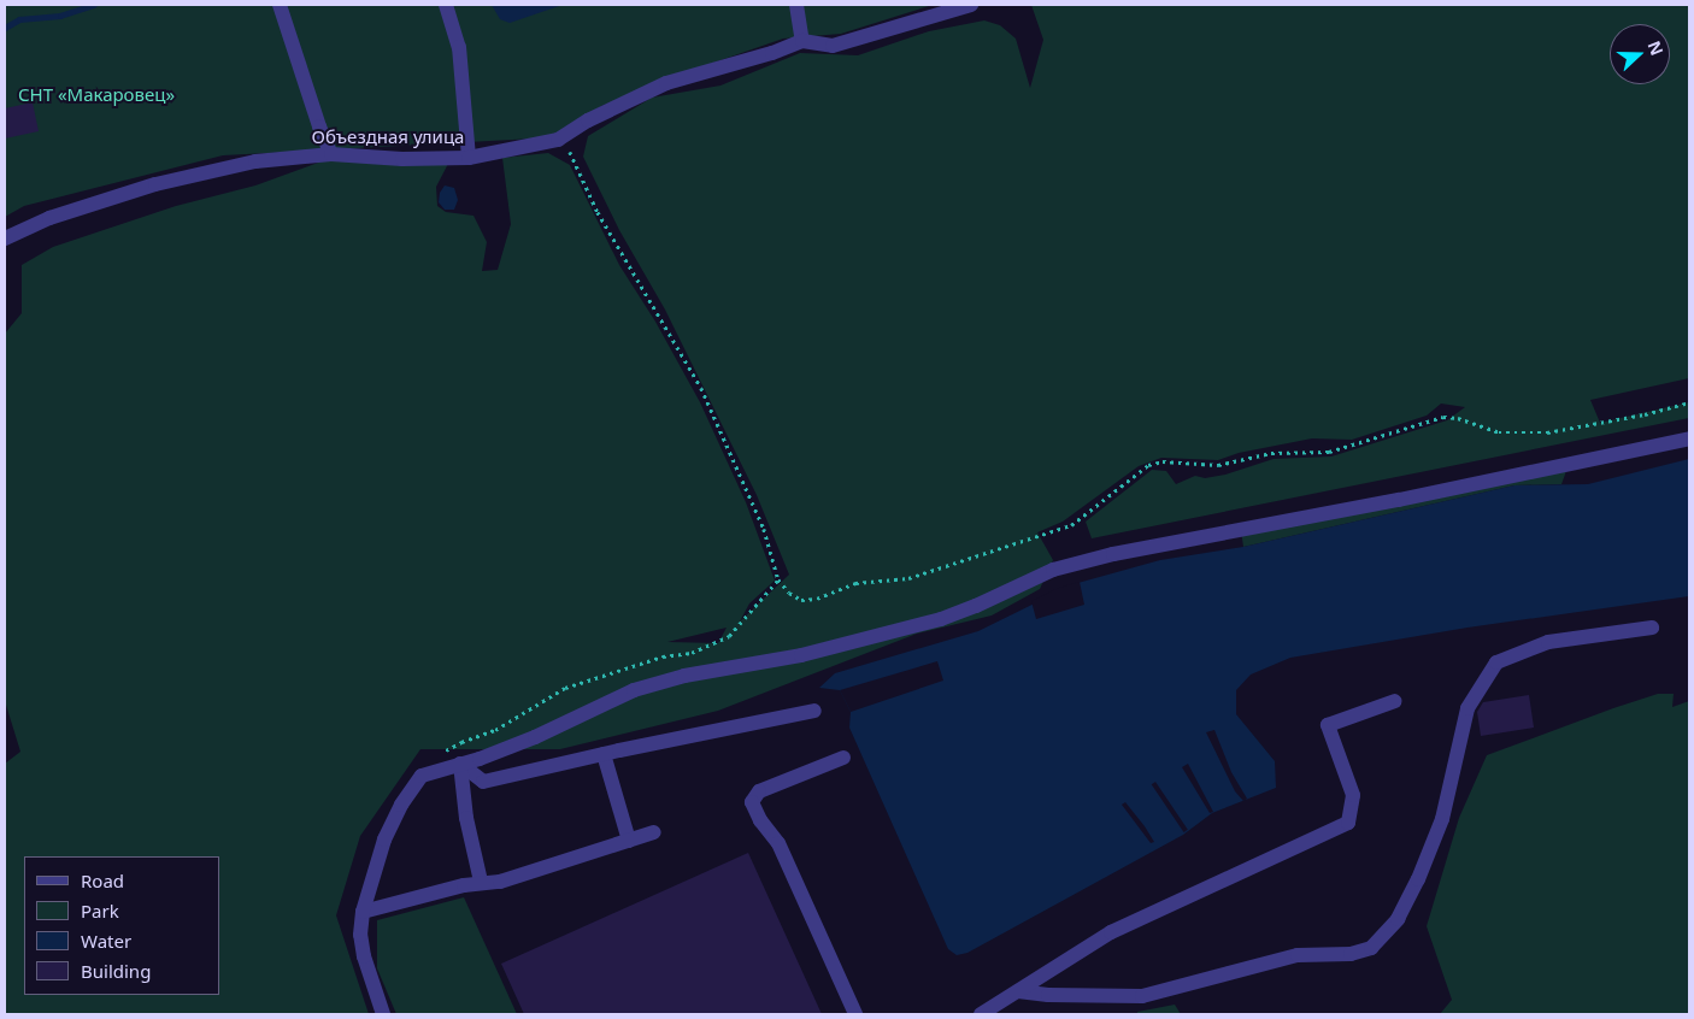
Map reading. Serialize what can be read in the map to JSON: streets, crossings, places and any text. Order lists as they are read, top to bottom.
{
  "streets": {
    "street": ["Объездная улица"]
  },
  "parks": ["СНТ «Макаровец»"],
  "legend": [
    "Road",
    "Park",
    "Water",
    "Building"
  ],
  "north": "right"
}
